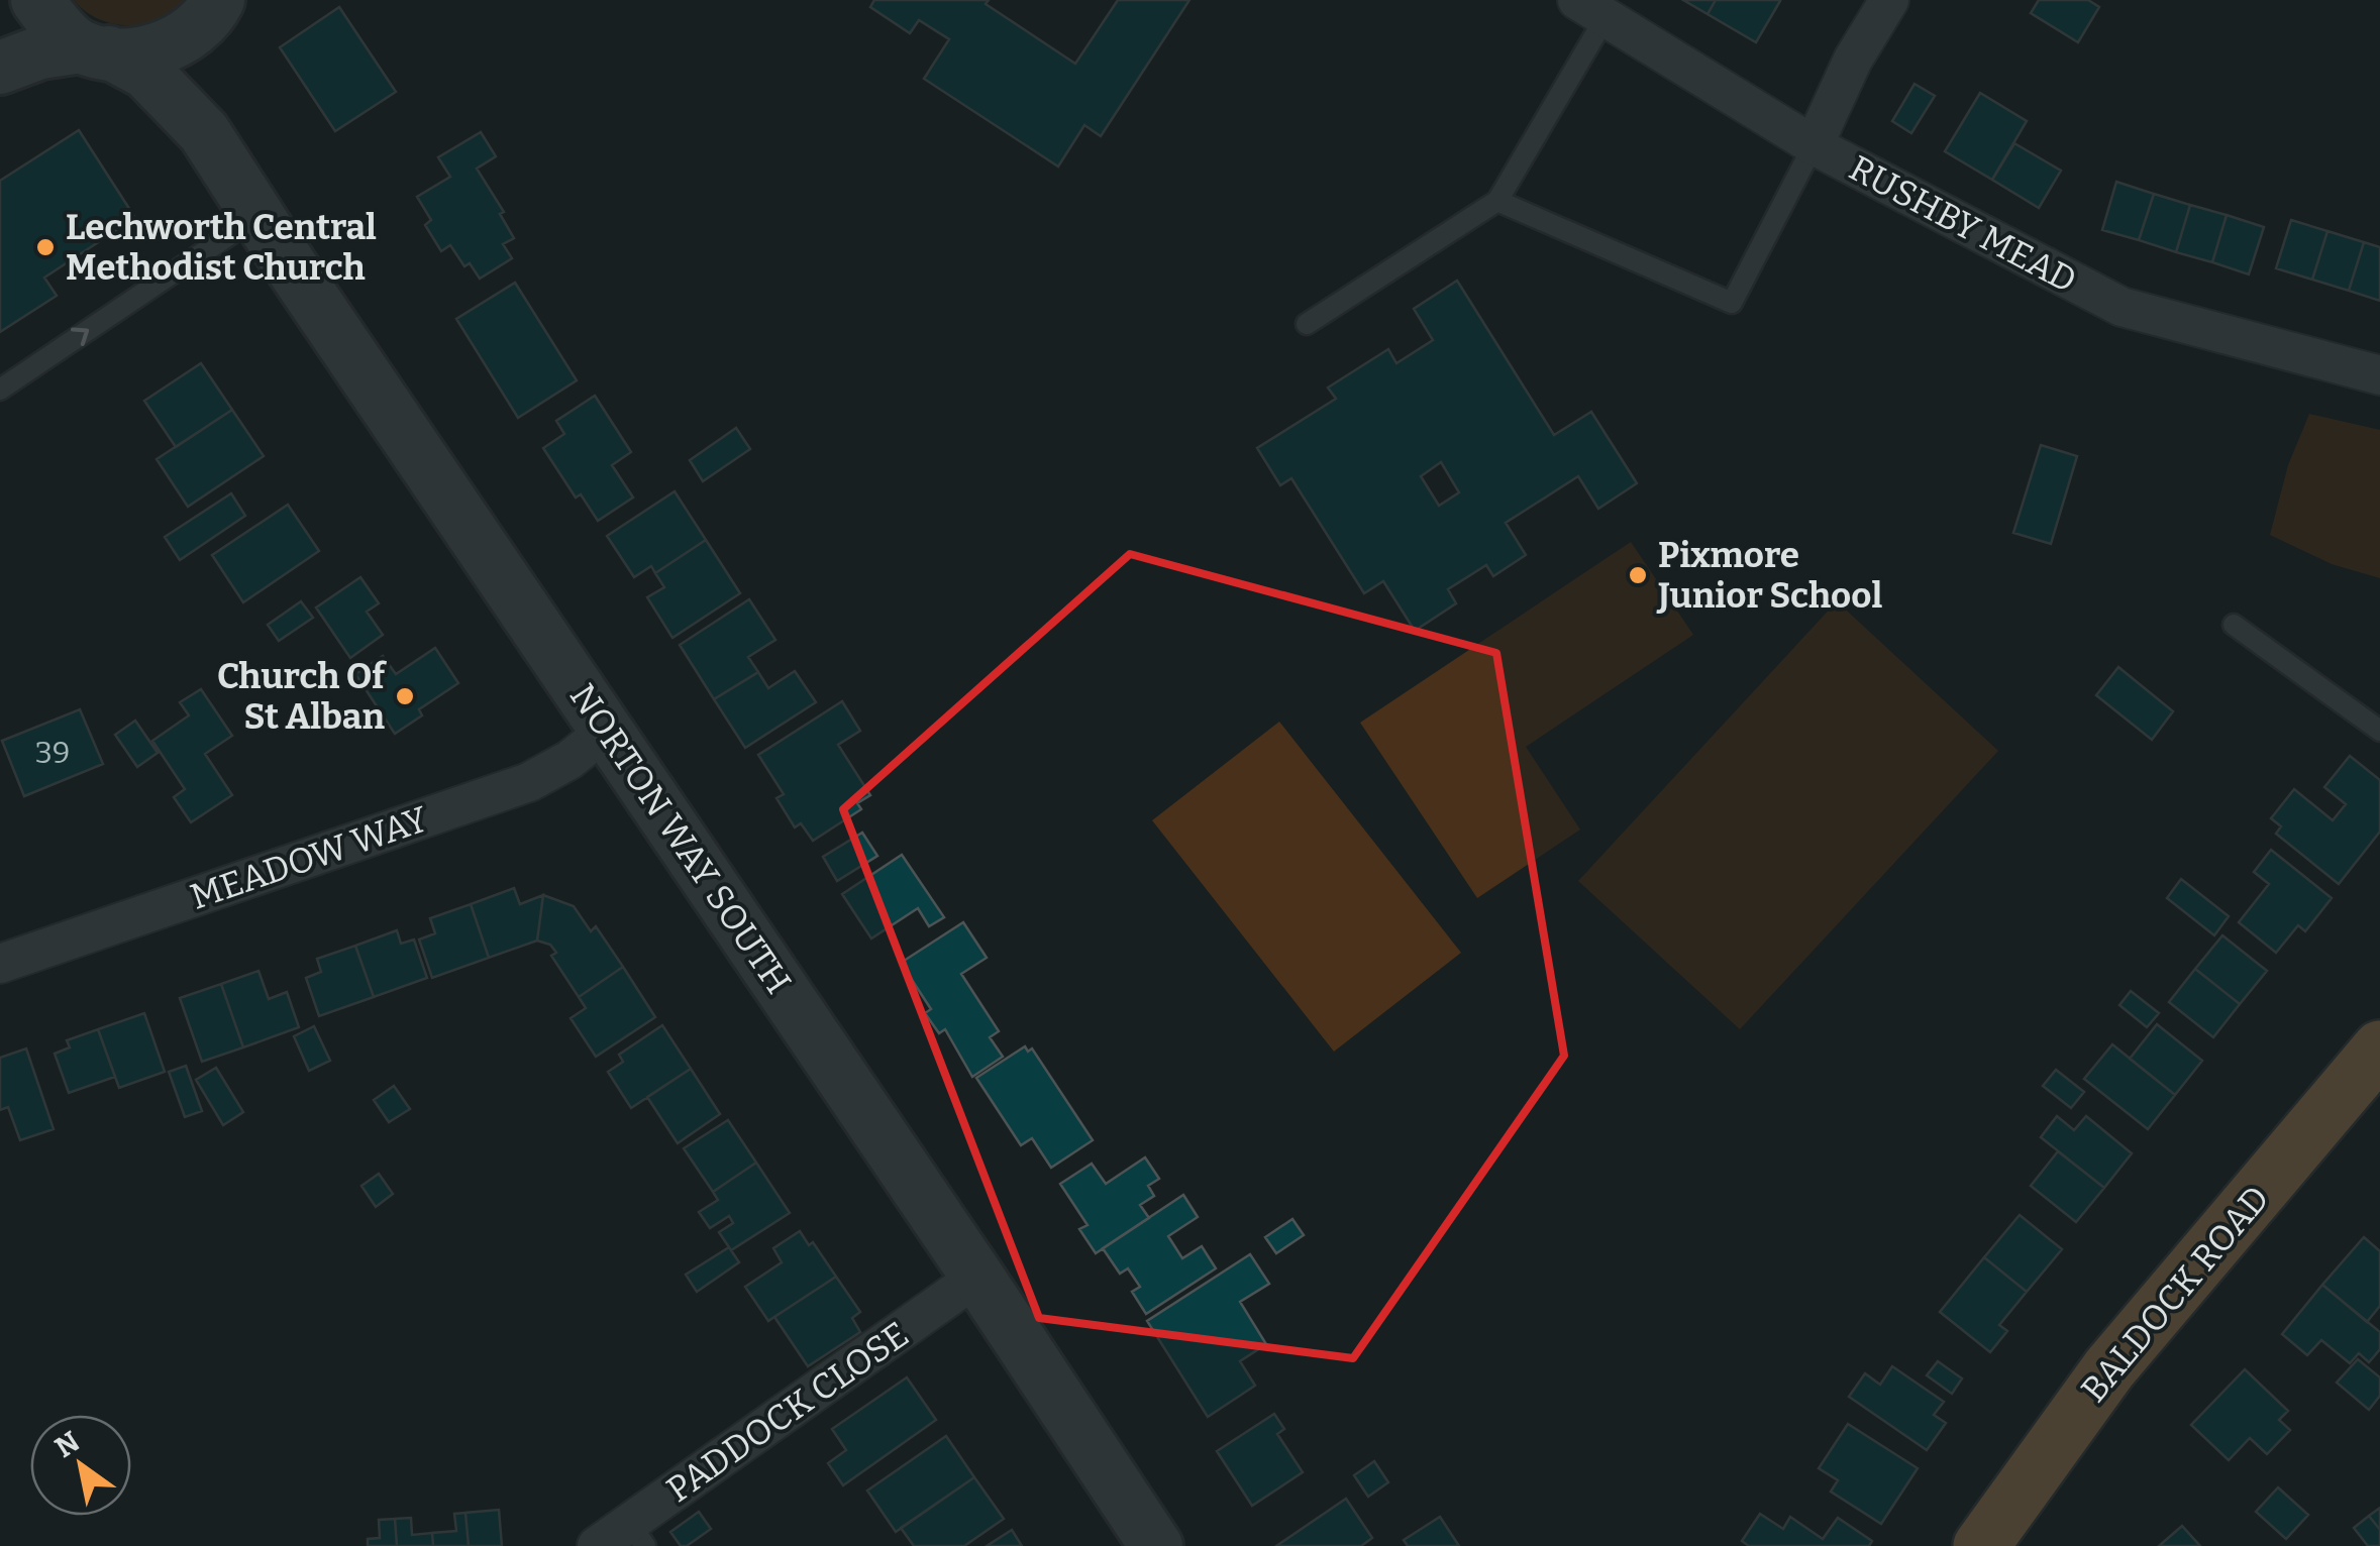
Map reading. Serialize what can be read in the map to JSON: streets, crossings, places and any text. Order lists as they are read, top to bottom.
{
  "streets": {
    "main road": ["BALDOCK ROAD"],
    "street": [
      "RUSHBY MEAD",
      "NORTON WAY SOUTH",
      "MEADOW WAY",
      "PADDOCK CLOSE"
    ]
  },
  "crossings": [
    ["NORTON WAY SOUTH", "MEADOW WAY"],
    ["NORTON WAY SOUTH", "PADDOCK CLOSE"]
  ],
  "places": ["Lechworth Central Methodist Church", "Pixmore Junior School", "Church Of St Alban"],
  "house_numbers": ["39"],
  "north": "top left"
}
